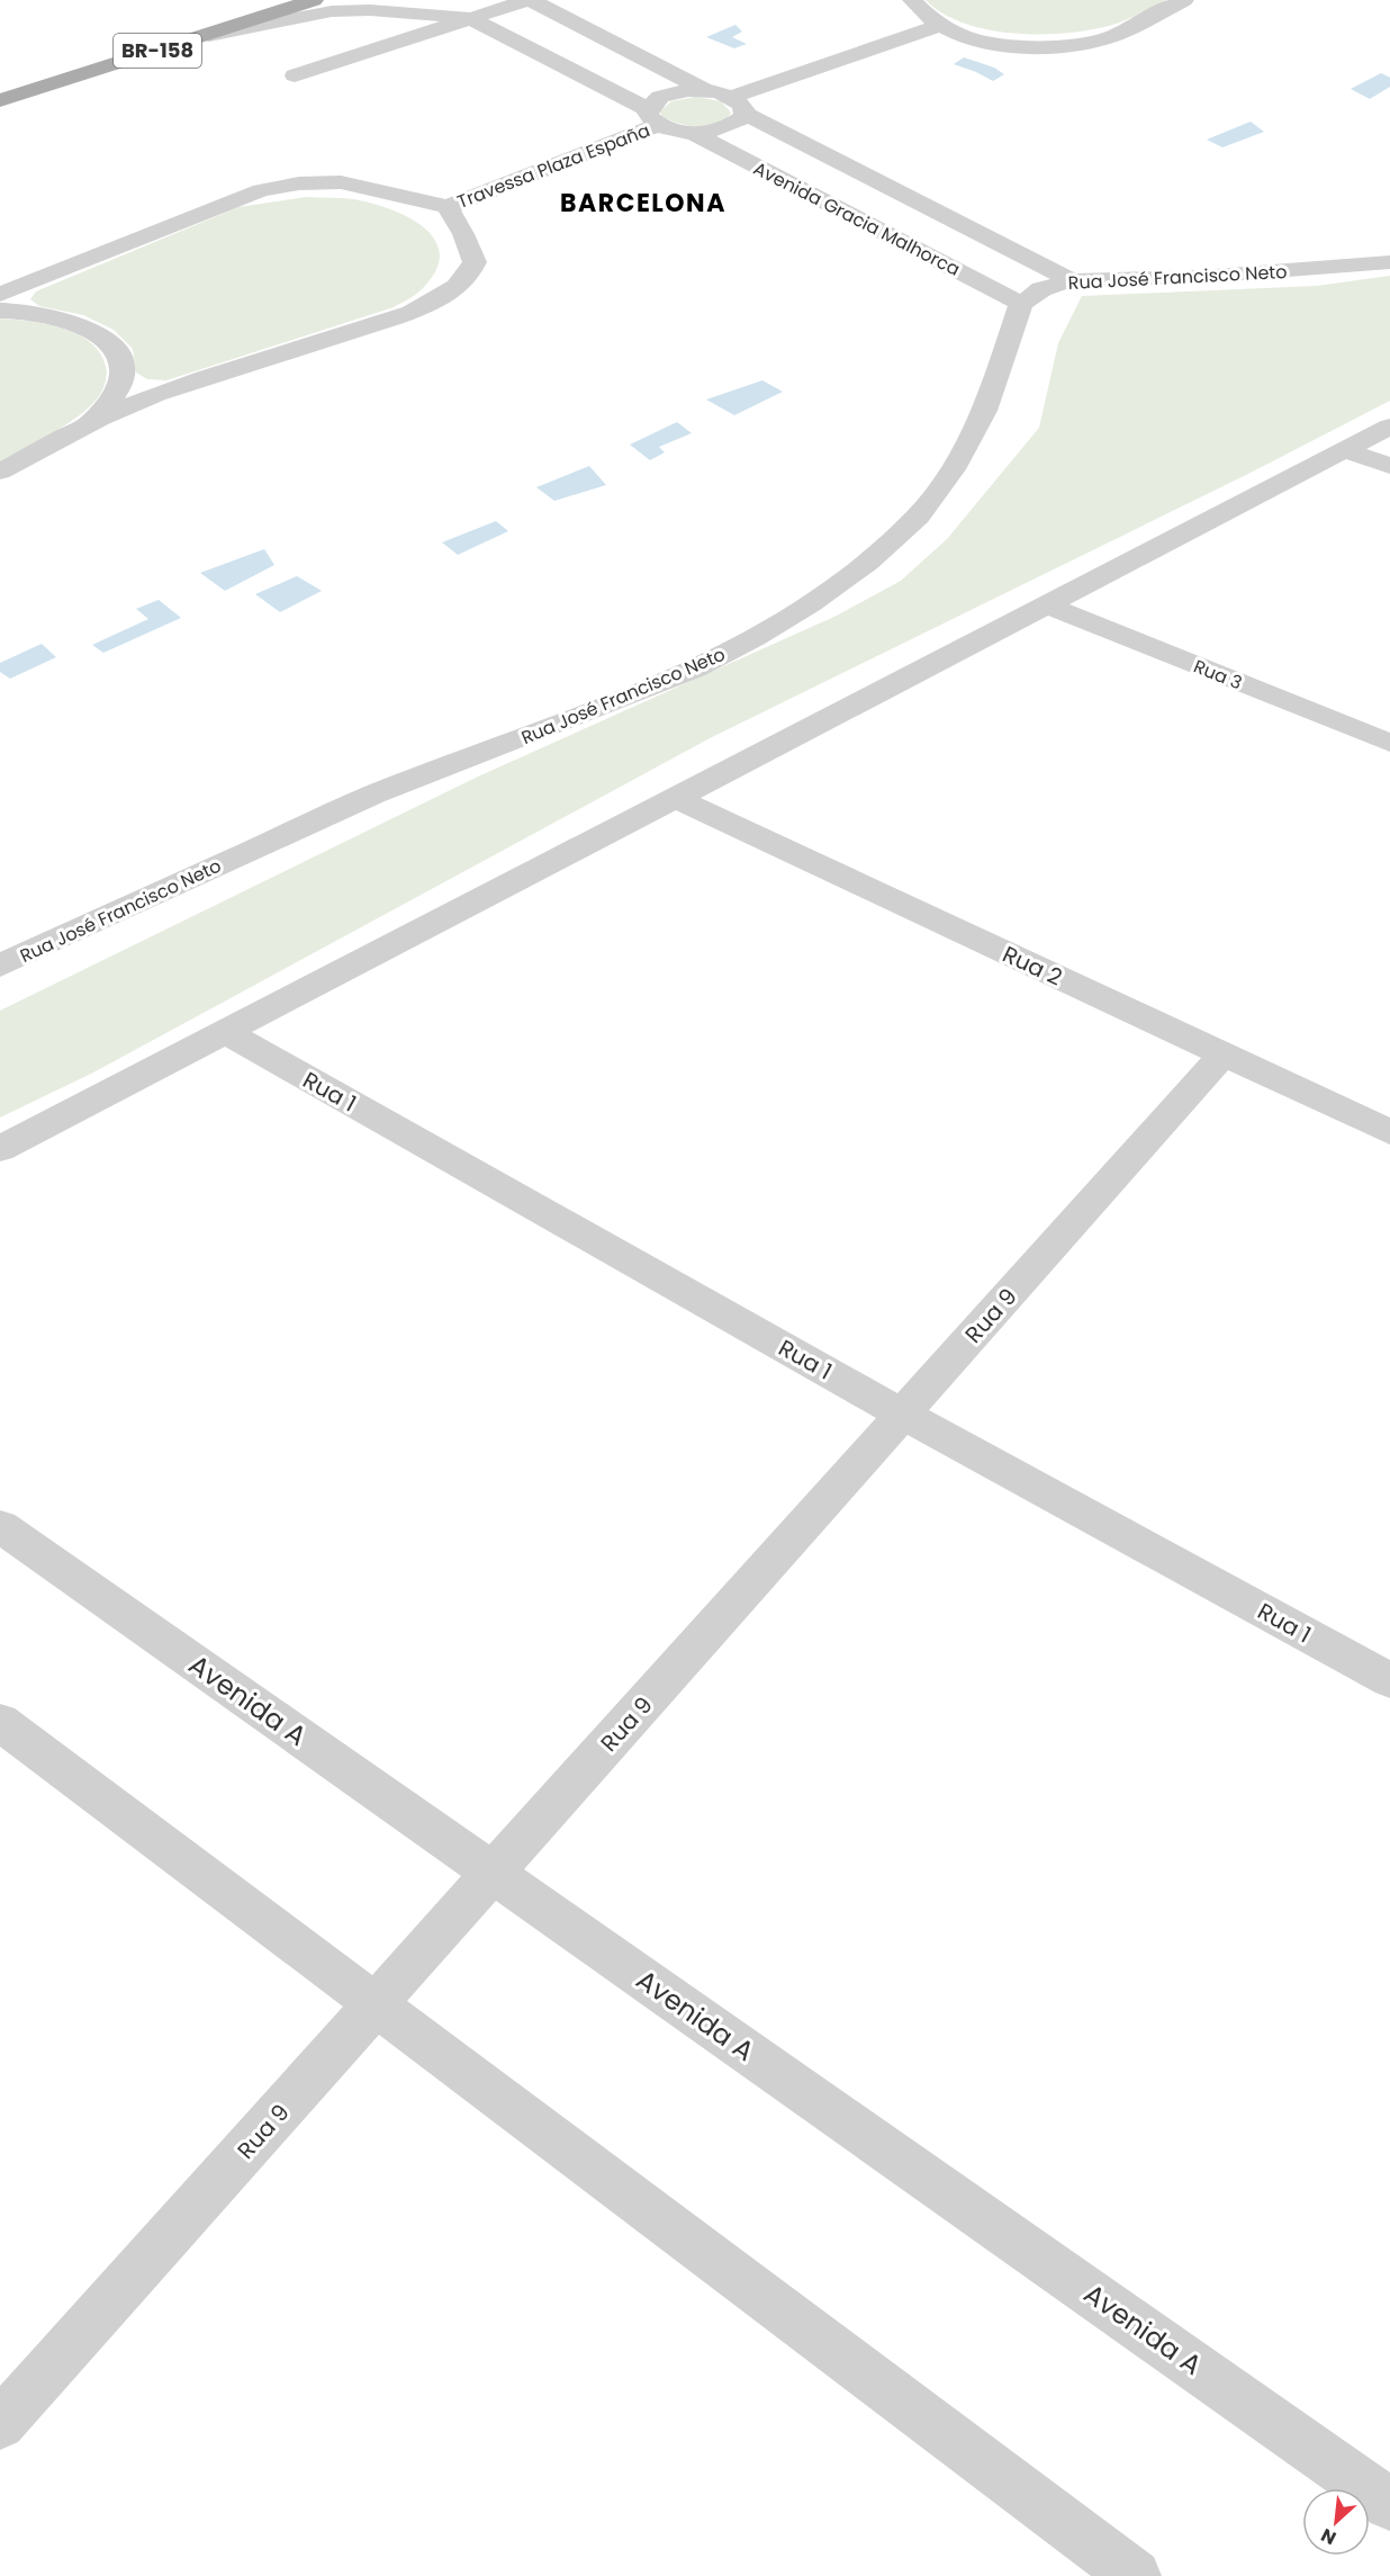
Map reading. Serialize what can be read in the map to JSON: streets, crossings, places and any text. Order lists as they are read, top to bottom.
{
  "streets": {
    "main road": ["BR-158"],
    "street": [
      "Travessa Plaza España",
      "Avenida Gracia Malhorca",
      "Rua José Francisco Neto",
      "Rua 3",
      "Rua 2",
      "Rua 1",
      "Rua 9",
      "Avenida A"
    ]
  },
  "crossings": [
    ["Travessa Plaza España", "Avenida Gracia Malhorca"],
    ["Avenida Gracia Malhorca", "Rua José Francisco Neto"],
    ["Rua 2", "Rua 9"],
    ["Rua 1", "Rua 9"],
    ["Rua 9", "Avenida A"]
  ],
  "districts": ["BARCELONA"],
  "north": "bottom left"
}
